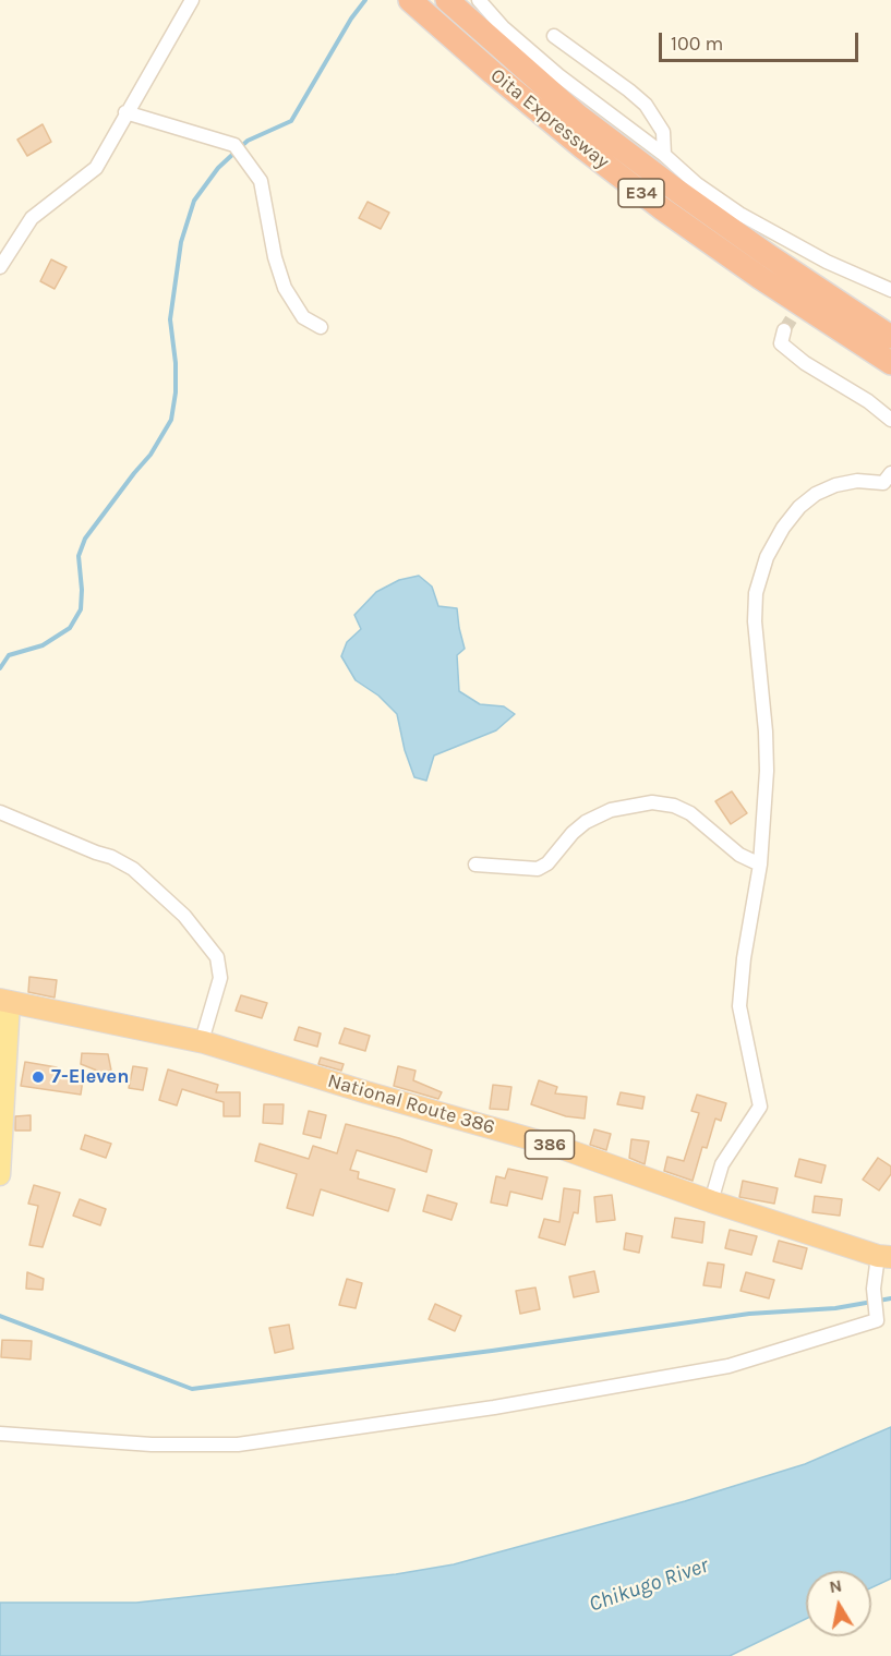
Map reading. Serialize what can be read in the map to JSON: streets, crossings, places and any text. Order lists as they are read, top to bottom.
{
  "streets": {
    "highway": [
      "Oita Expressway",
      "E34",
      "National Route 386",
      "386"
    ]
  },
  "water": ["Chikugo River"],
  "places": ["7-Eleven"],
  "scale_bar": "100 m",
  "north": "top"
}
